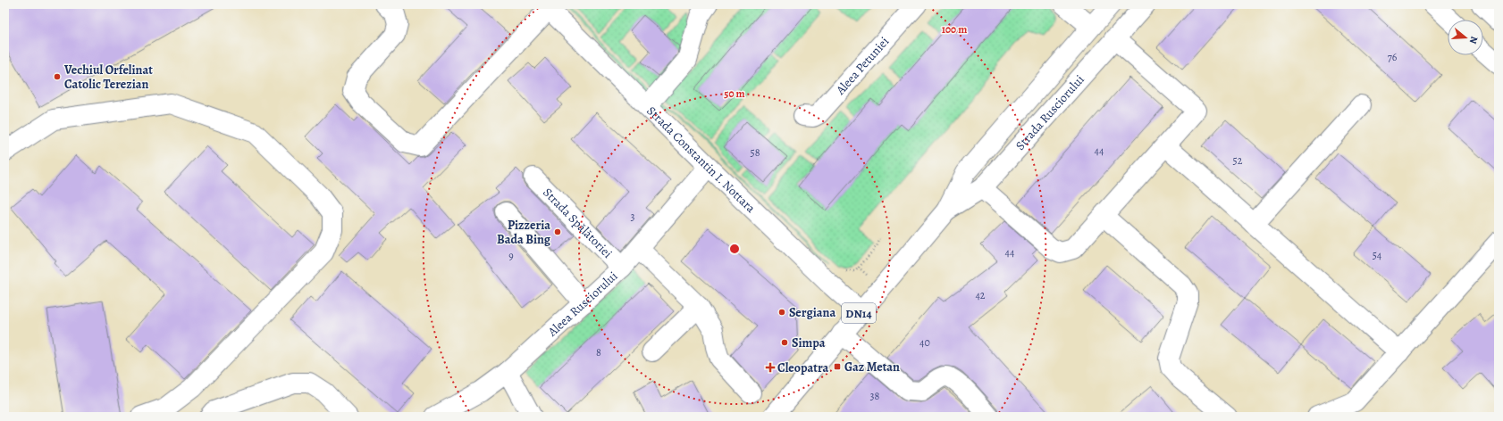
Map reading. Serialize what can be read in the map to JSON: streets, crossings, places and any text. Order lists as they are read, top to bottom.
{
  "streets": {
    "street": [
      "Aleea Petuniei",
      "Strada Rusciorului",
      "Strada Constantin I. Nottara",
      "Strada Spălătoriei",
      "Aleea Rusciorului",
      "DN14"
    ]
  },
  "crossings": [
    ["Strada Rusciorului", "Strada Constantin I. Nottara"],
    ["Strada Constantin I. Nottara", "Aleea Rusciorului"],
    ["Strada Spălătoriei", "Aleea Rusciorului"]
  ],
  "places": {
    "other": [
      "Vechiul Orfelinat Catolic Terezian",
      "Pizzeria Bada Bing",
      "Sergiana",
      "Simpa"
    ],
    "transit": ["Gaz Metan"],
    "health": ["Cleopatra"]
  },
  "house_numbers": [
    "76",
    "44",
    "58",
    "52",
    "3",
    "44",
    "54",
    "9",
    "42",
    "40",
    "8",
    "38"
  ],
  "north": "right",
  "rings": ["100 m", "50 m"]
}
